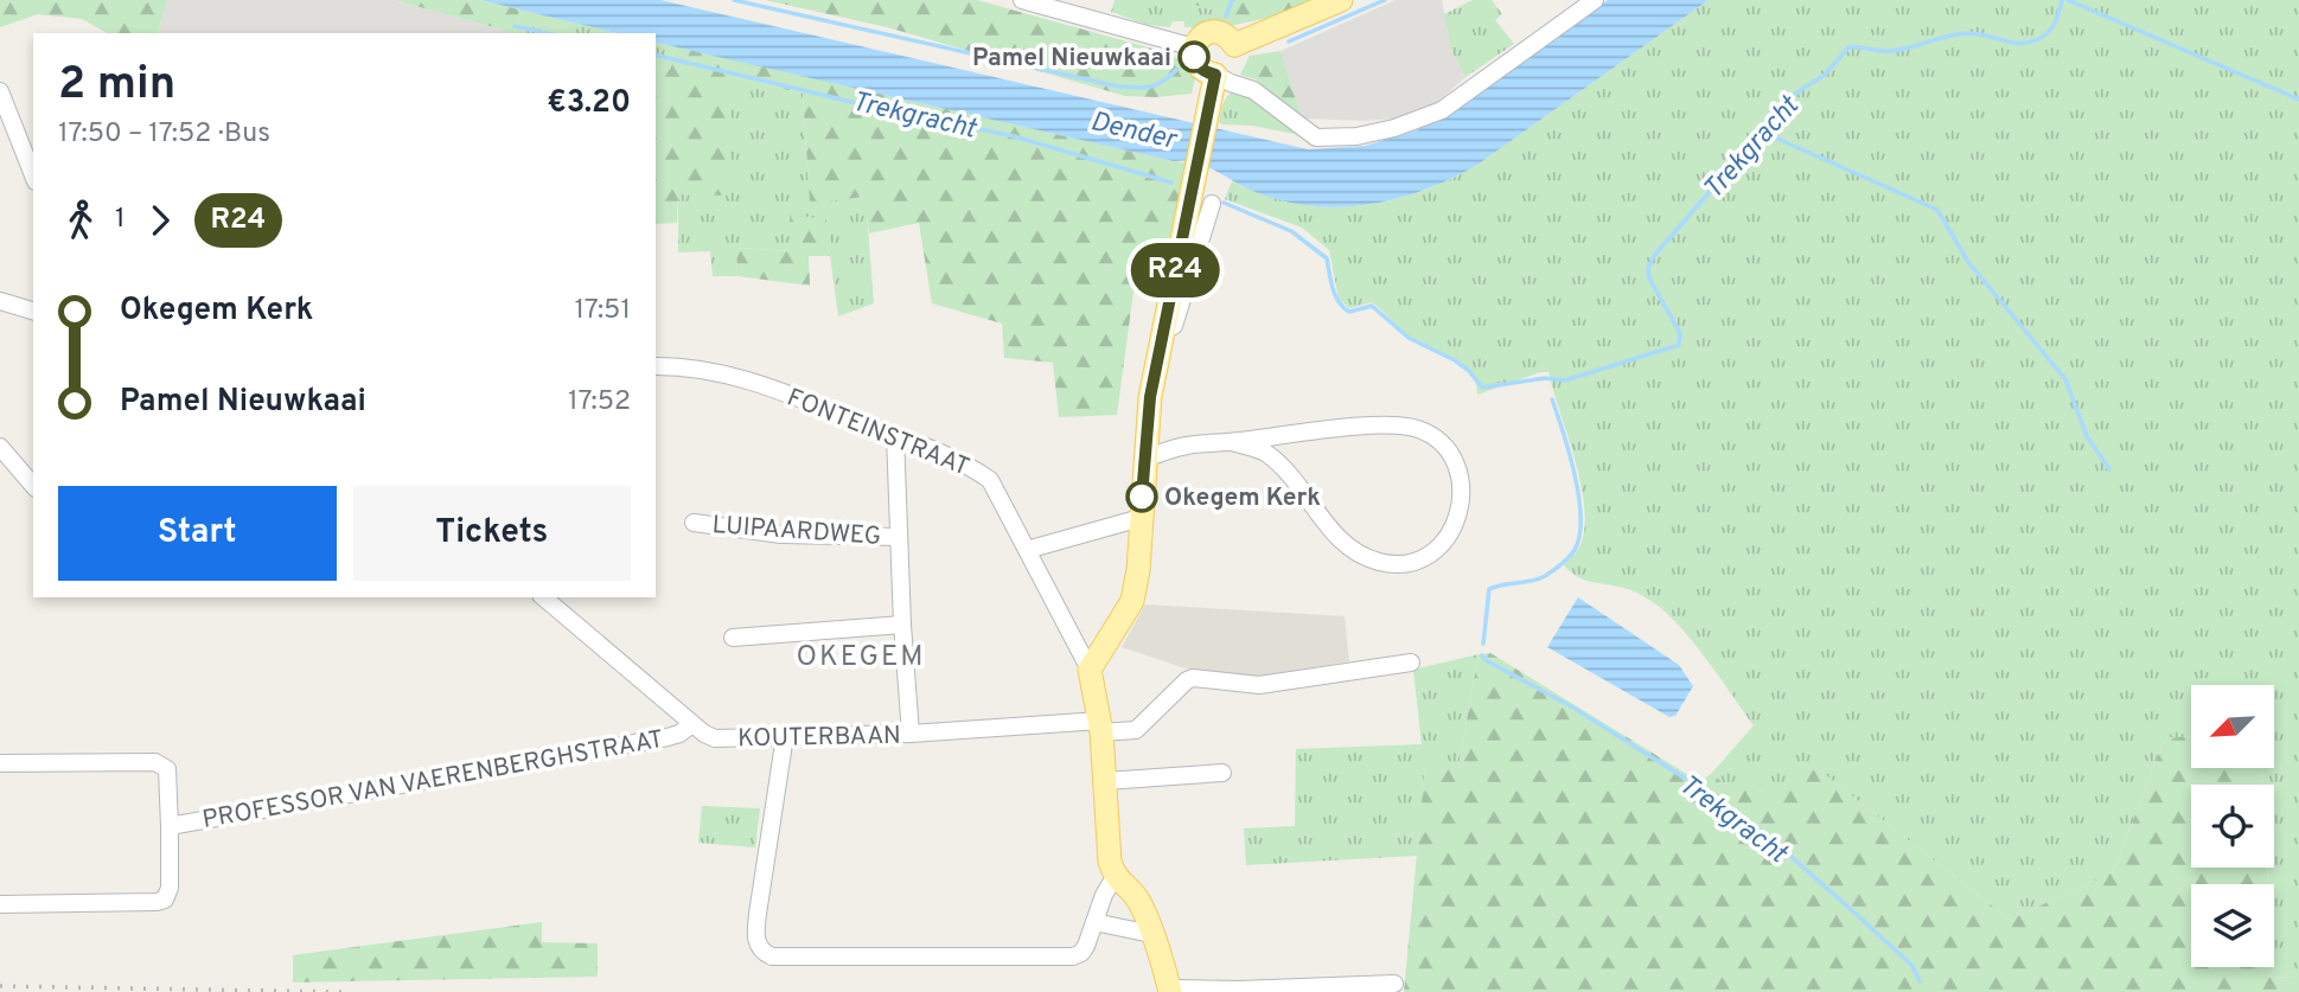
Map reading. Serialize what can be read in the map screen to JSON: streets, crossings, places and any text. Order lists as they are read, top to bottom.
{
  "streets": {
    "street": [
      "FONTEINSTRAAT",
      "LUIPAARDWEG",
      "KOUTERBAAN",
      "PROFESSOR VAN VAERENBERGHSTRAAT"
    ]
  },
  "crossings": [
    ["KOUTERBAAN", "PROFESSOR VAN VAERENBERGHSTRAAT"]
  ],
  "districts": ["OKEGEM"],
  "water": ["Trekgracht", "Dender"],
  "places": ["Pamel Nieuwkaai", "Okegem Kerk"],
  "lines": ["bus line R24"],
  "north": "bottom left",
  "page": {
    "on_map": "R24",
    "heading": ["2 min", "17:50 – 17:52 · Bus", "€3.20"],
    "legs": ["1", "R24"],
    "list": [
      {
        "name": "Okegem Kerk",
        "value": "17:51"
      },
      {
        "name": "Pamel Nieuwkaai",
        "value": "17:52"
      }
    ],
    "buttons": ["Start", "Tickets"]
  }
}
